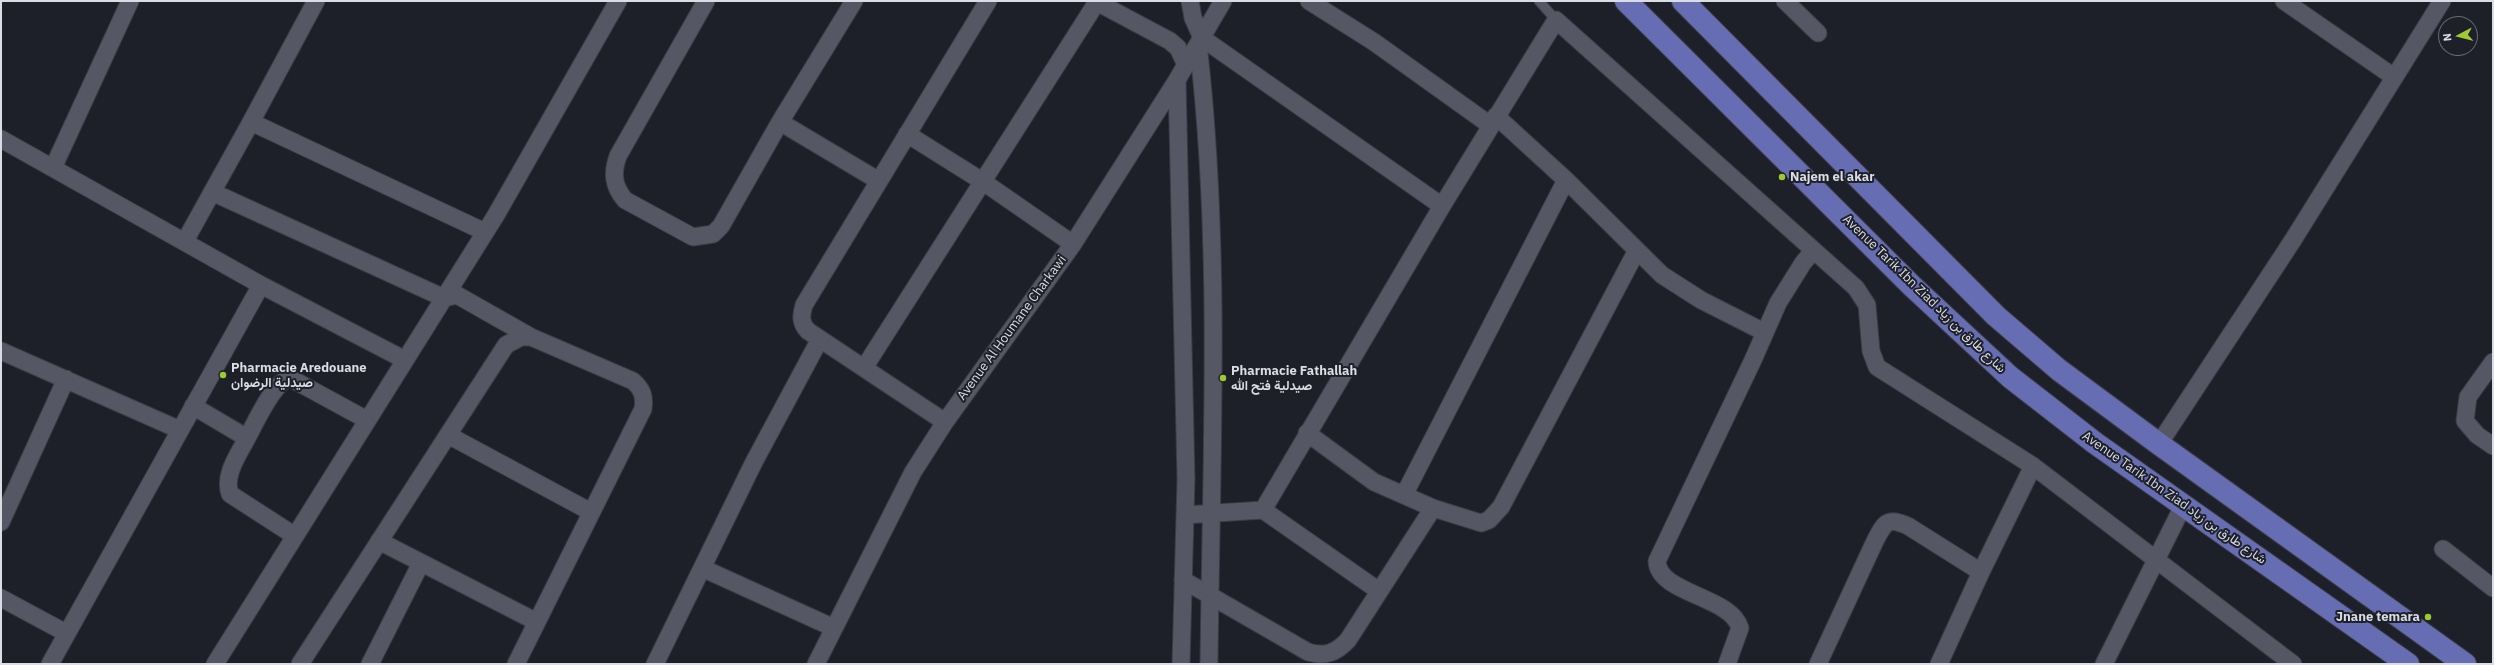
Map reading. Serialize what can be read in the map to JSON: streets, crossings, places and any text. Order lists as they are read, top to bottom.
{
  "streets": {
    "main road": ["Avenue Tarik Ibn Ziad شارع طارق بن زياد"],
    "street": ["Avenue Al Houmane Charkawi"]
  },
  "places": [
    "Najem el akar",
    "Pharmacie Aredouane صيدلية الرضوان",
    "Pharmacie Fathallah صيدلية فتح الله",
    "Jnane temara"
  ],
  "north": "left"
}
